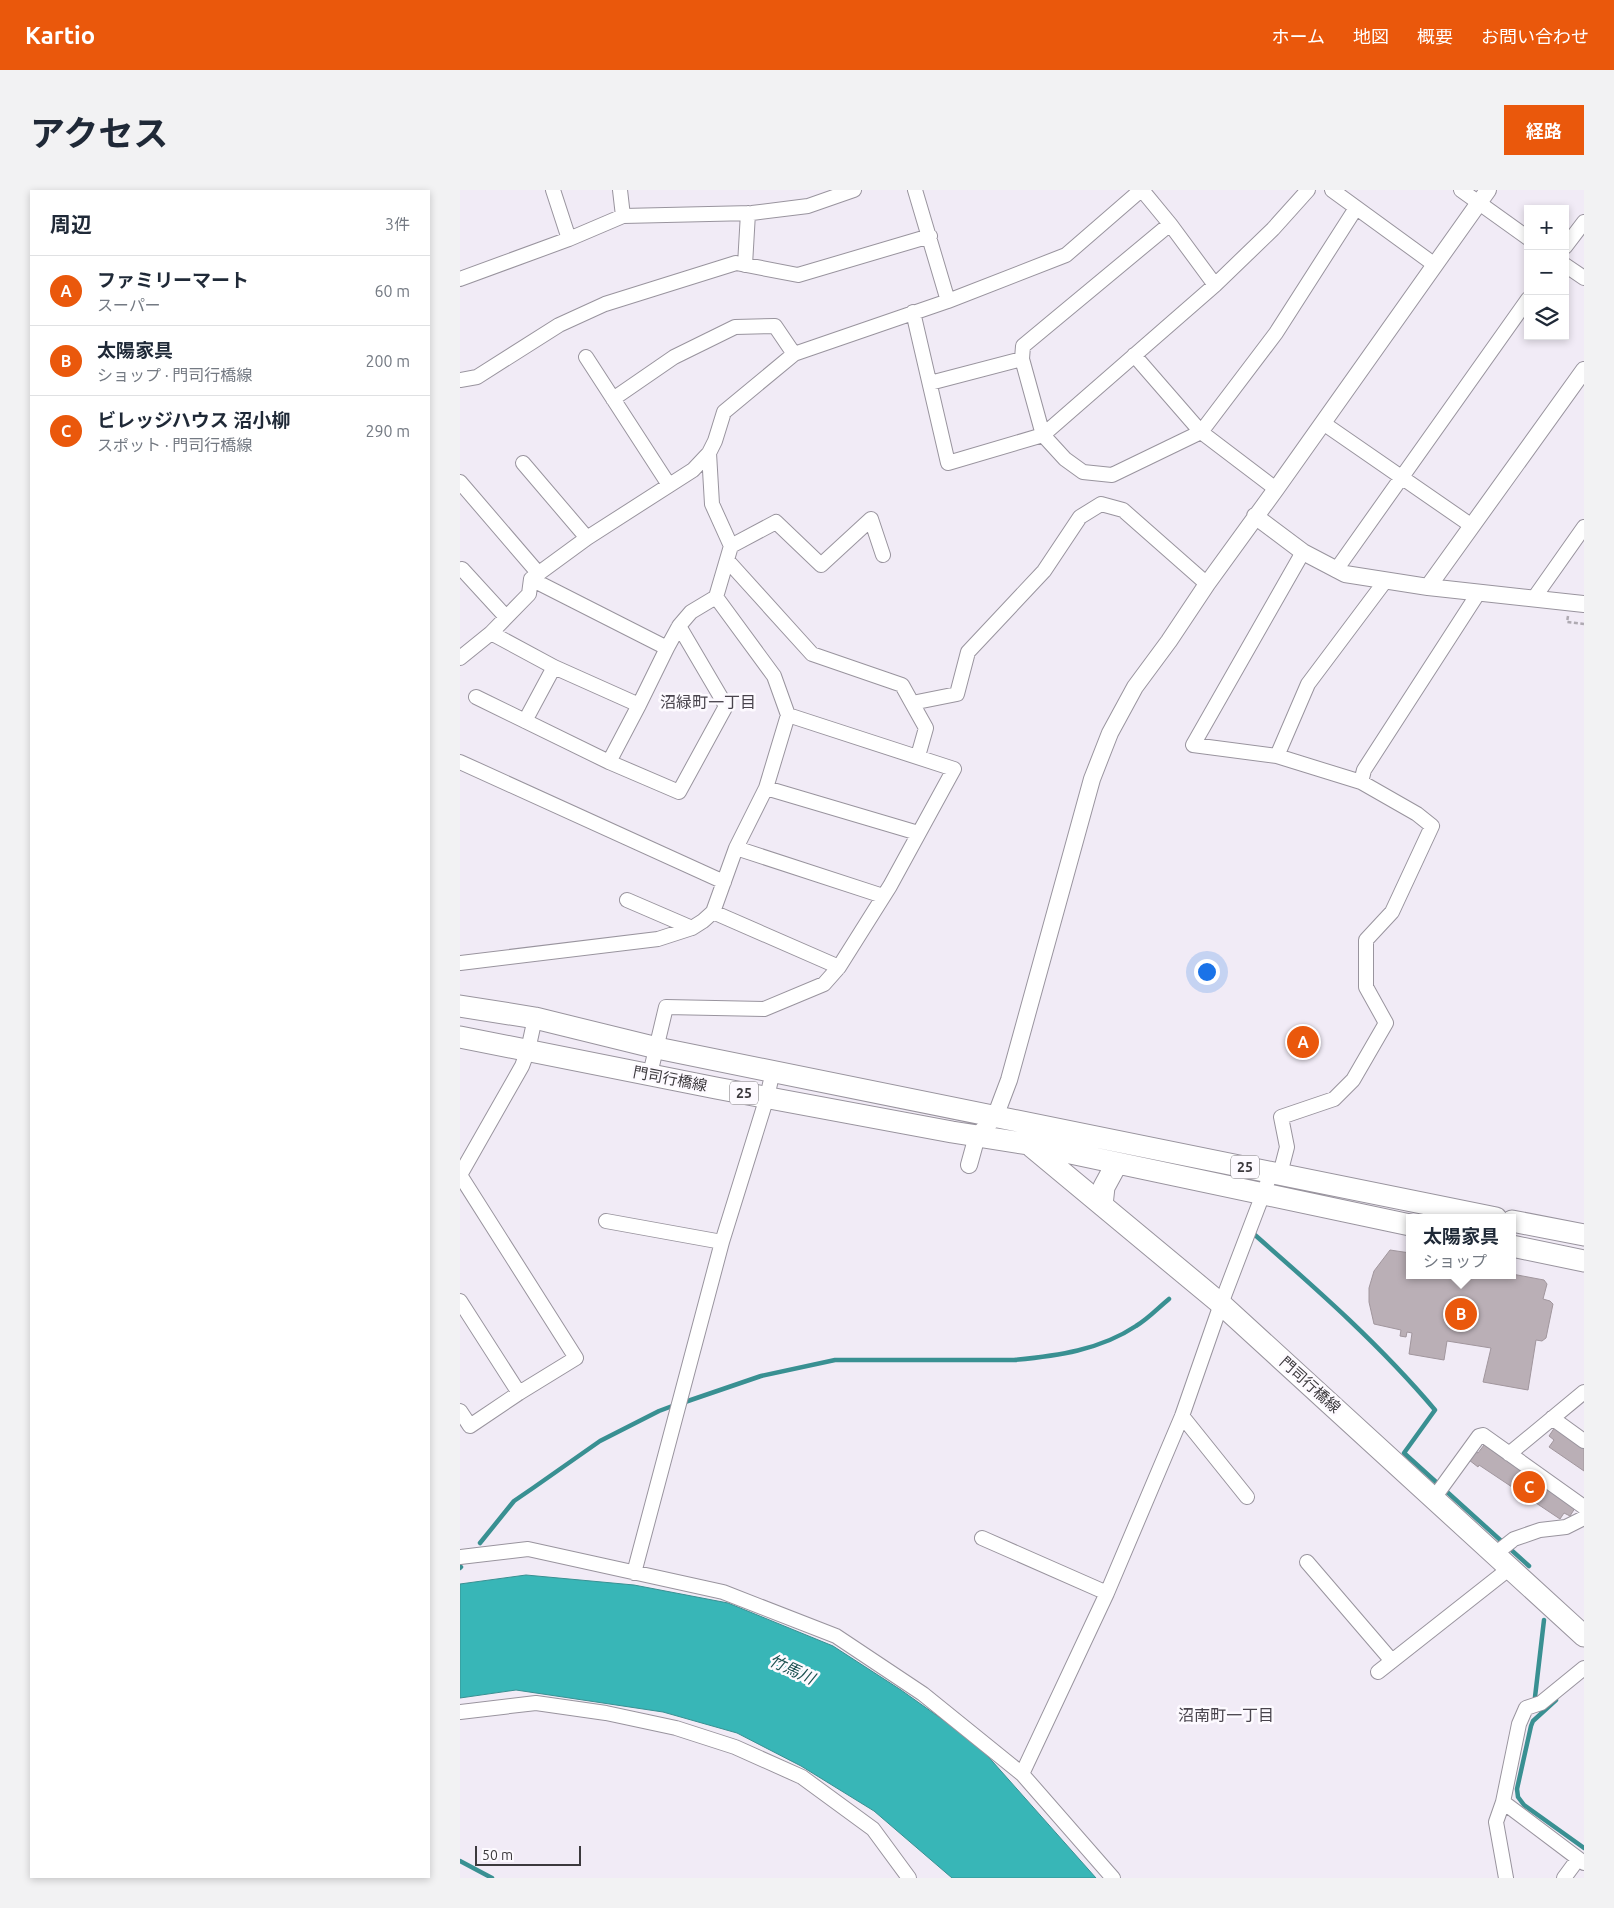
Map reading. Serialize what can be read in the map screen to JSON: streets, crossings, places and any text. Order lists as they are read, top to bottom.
{
  "streets": {
    "main road": ["門司行橋線", "25"]
  },
  "districts": ["沼緑町一丁目", "沼南町一丁目"],
  "water": ["竹馬川"],
  "scale_bar": "50 m",
  "page": {
    "header": "Kartio",
    "nav": [
      "ホーム",
      "地図",
      "概要",
      "お問い合わせ"
    ],
    "title": "アクセス",
    "buttons": "経路",
    "heading": ["周辺", "3件"],
    "map_buttons": ["+", "−"],
    "list": [
      {
        "mark": "A",
        "name": "ファミリーマート",
        "note": "スーパー",
        "value": "60 m"
      },
      {
        "mark": "B",
        "name": "太陽家具",
        "note": "ショップ · 門司行橋線",
        "value": "200 m"
      },
      {
        "mark": "C",
        "name": "ビレッジハウス 沼小柳",
        "note": "スポット · 門司行橋線",
        "value": "290 m"
      }
    ],
    "pins": ["A", "B", "C"],
    "popup": ["太陽家具", "ショップ"],
    "scale": "50 m"
  }
}
